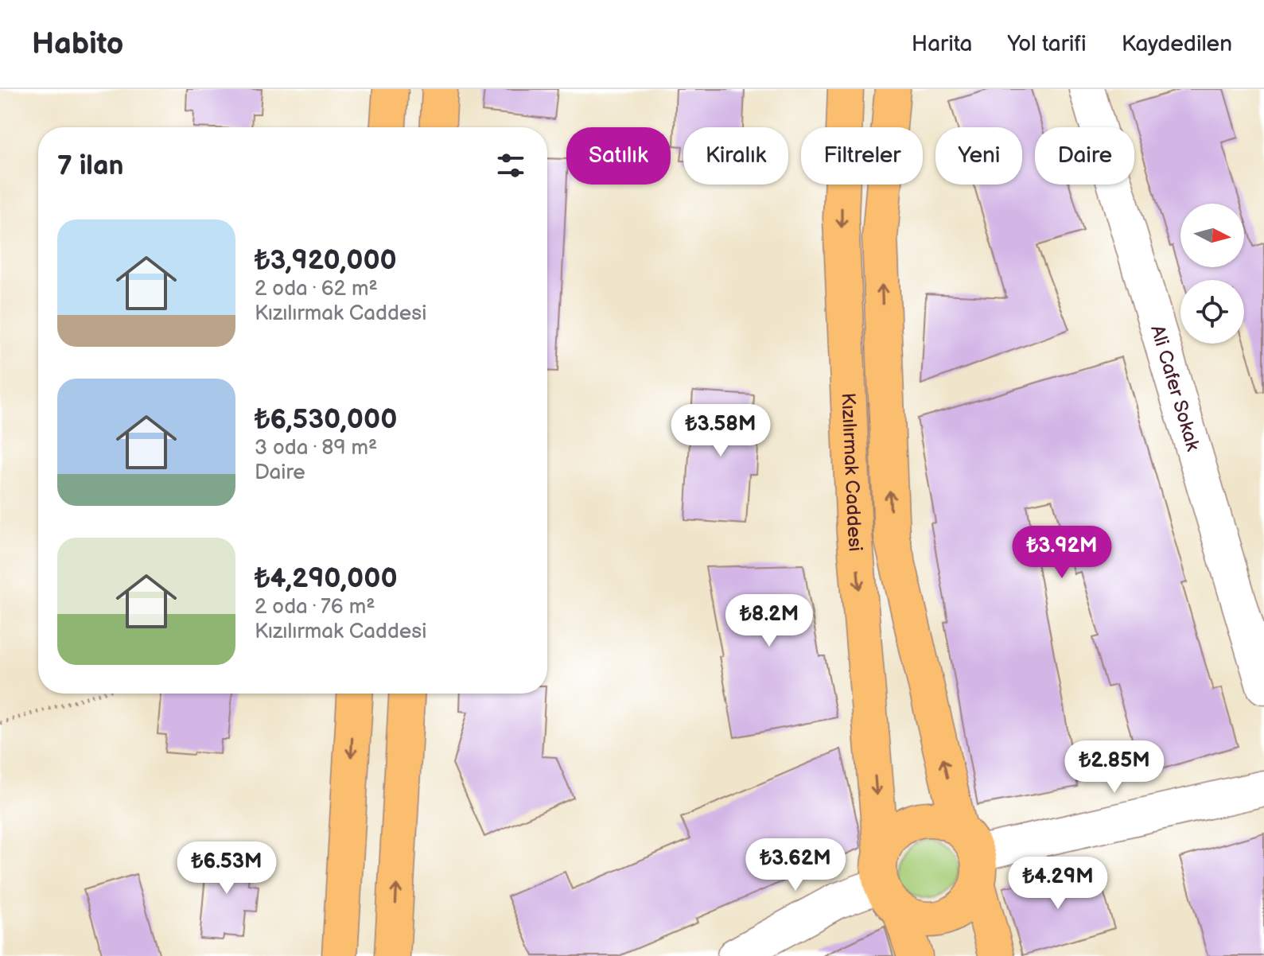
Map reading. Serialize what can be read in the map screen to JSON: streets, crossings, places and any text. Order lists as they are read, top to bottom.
{
  "streets": {
    "main road": ["Kızılırmak Caddesi"],
    "street": ["Ali Cafer Sokak"]
  },
  "north": "right",
  "page": {
    "header": "Habito",
    "nav": ["Harita", "Yol tarifi", "Kaydedilen"],
    "chip": [
      "Satılık",
      "Kiralık",
      "Filtreler",
      "Yeni",
      "Daire"
    ],
    "heading": "7 ilan",
    "list": [
      {
        "name": "₺3,920,000",
        "note": "2 oda · 62 m² · Kızılırmak Caddesi"
      },
      {
        "name": "₺6,530,000",
        "note": "3 oda · 89 m² · Daire"
      },
      {
        "name": "₺4,290,000",
        "note": "2 oda · 76 m² · Kızılırmak Caddesi"
      }
    ],
    "price": [
      "₺3.58M",
      "₺3.92M",
      "₺8.2M",
      "₺2.85M",
      "₺3.62M",
      "₺6.53M",
      "₺4.29M"
    ]
  }
}
